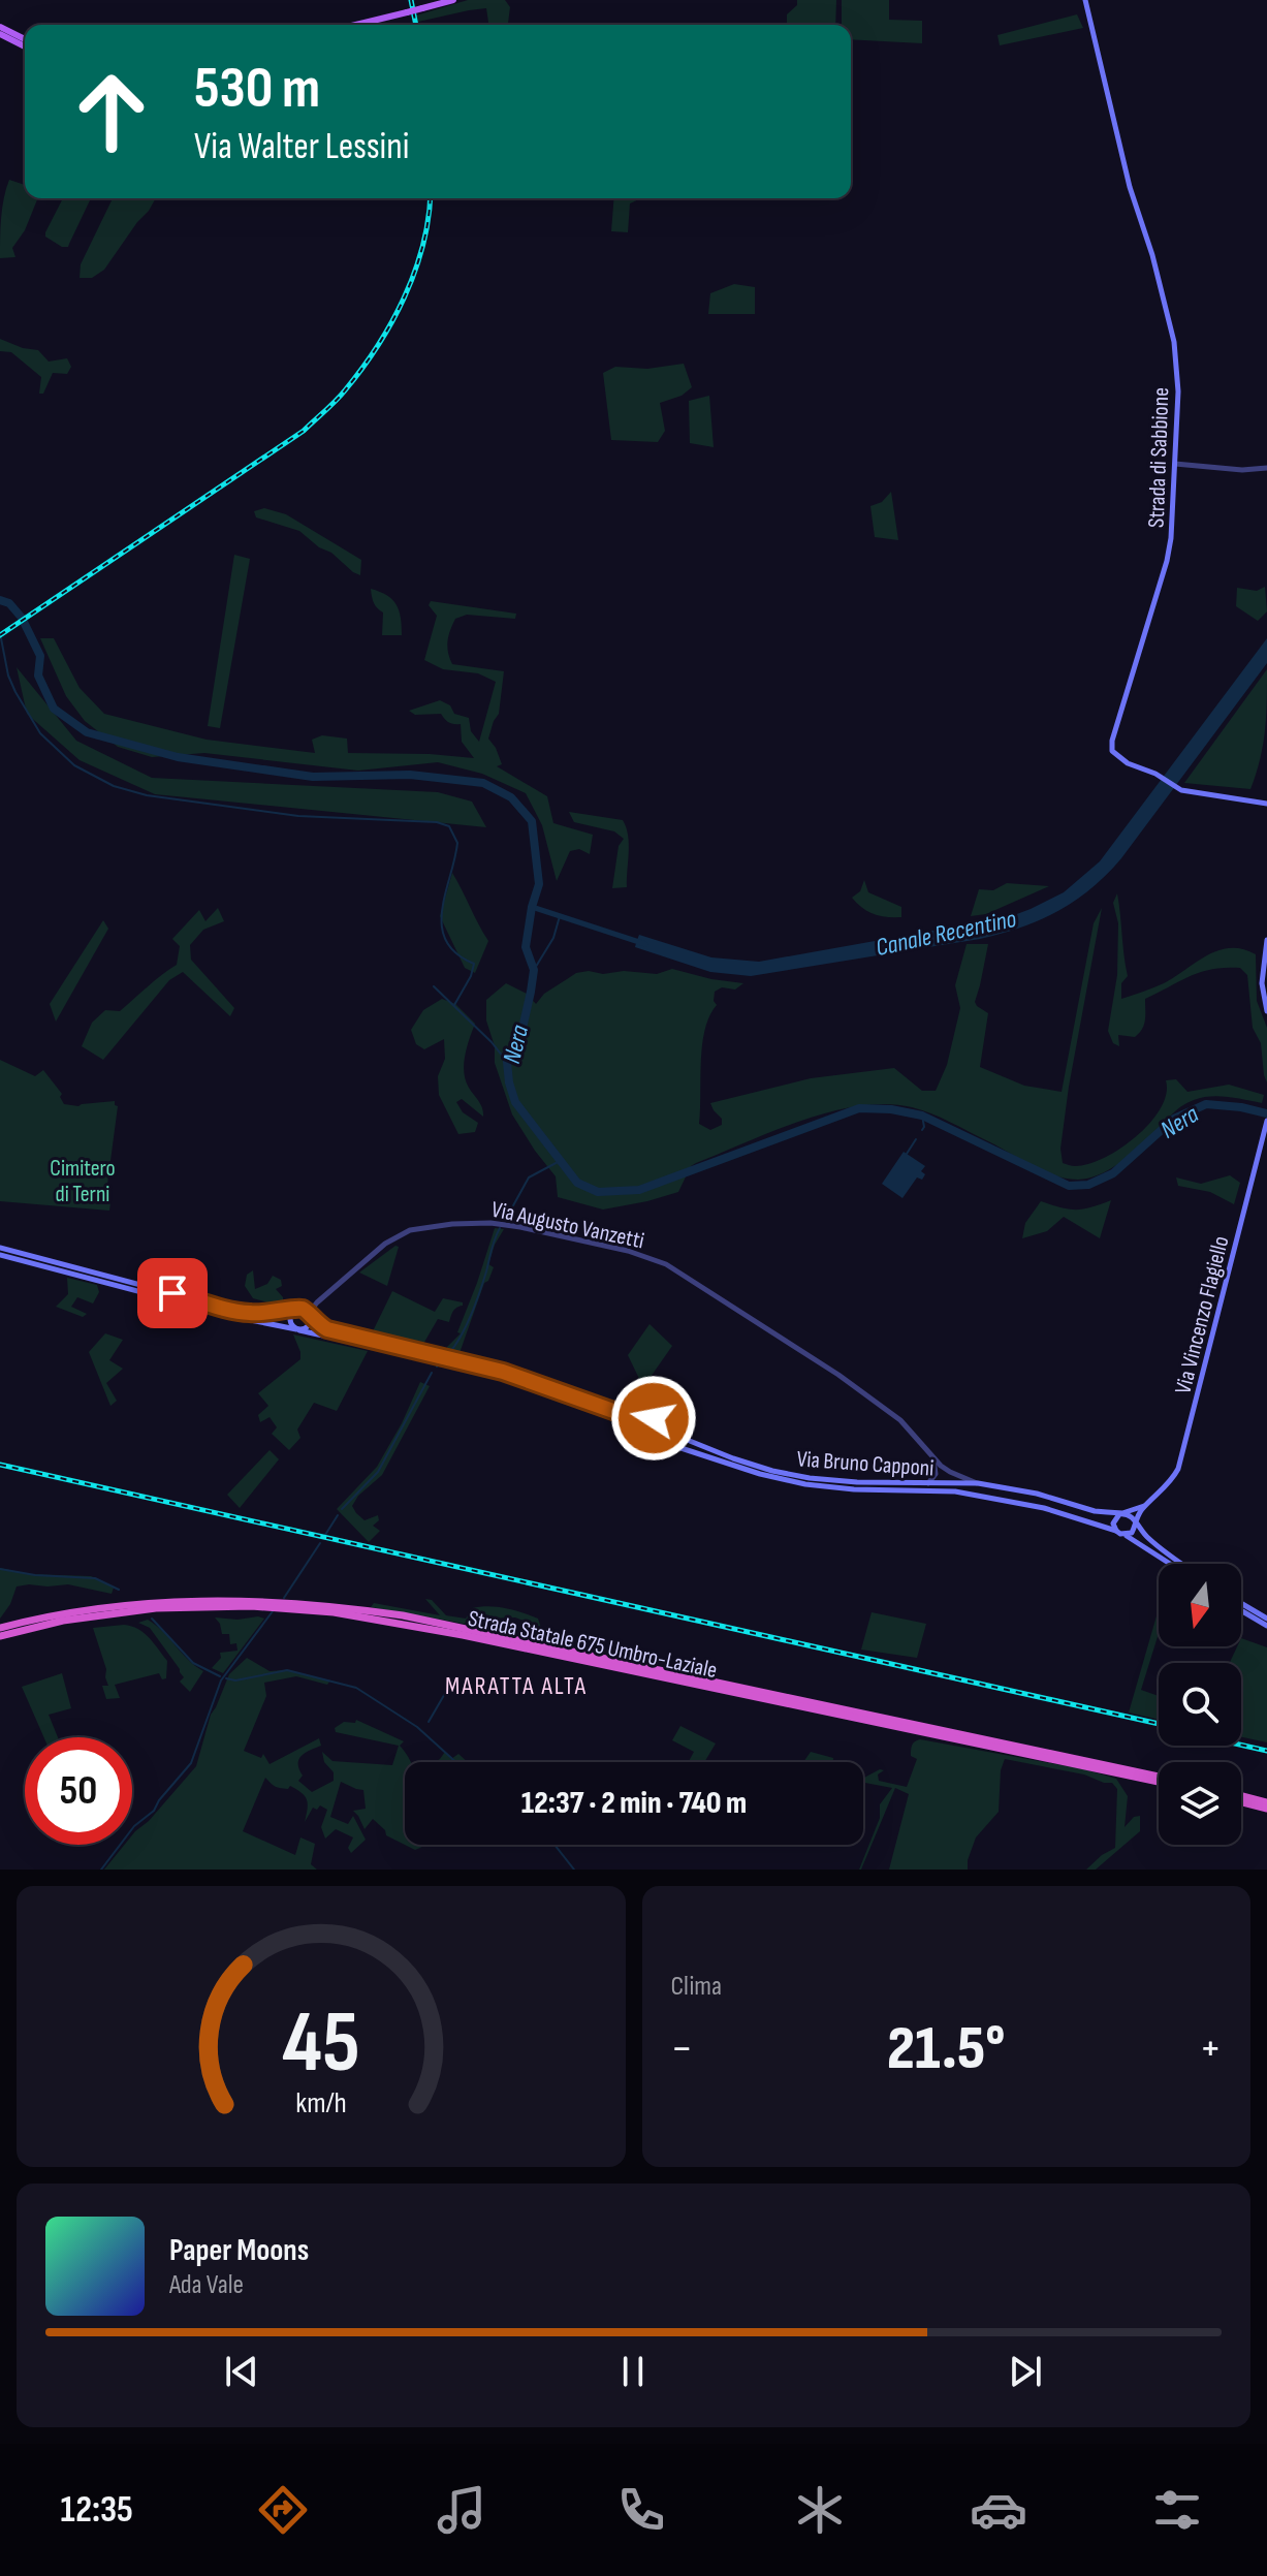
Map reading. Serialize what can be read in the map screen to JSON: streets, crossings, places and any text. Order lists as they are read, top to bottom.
{
  "streets": {
    "highway": ["Strada Statale 675 Umbro-Laziale"],
    "main road": ["Strada di Sabbione", "Via Vincenzo Flagiello", "Via Bruno Capponi"],
    "street": ["Via Augusto Vanzetti"]
  },
  "crossings": [
    ["Via Augusto Vanzetti", "Via Bruno Capponi"],
    ["Via Vincenzo Flagiello", "Via Bruno Capponi"]
  ],
  "districts": ["MARATTA ALTA"],
  "water": ["Canale Recentino", "Nera"],
  "parks": ["Cimitero di Terni"],
  "north": "bottom",
  "page": {
    "turn": ["530 m", "Via Walter Lessini"],
    "limit": "50",
    "trip": "12:37 · 2 min · 740 m",
    "tile": "Clima",
    "heat": ["−", "21.5°", "+"],
    "song": ["Paper Moons", "Ada Vale"],
    "tabs": "12:35",
    "gauge": ["45", "km/h"]
  }
}
